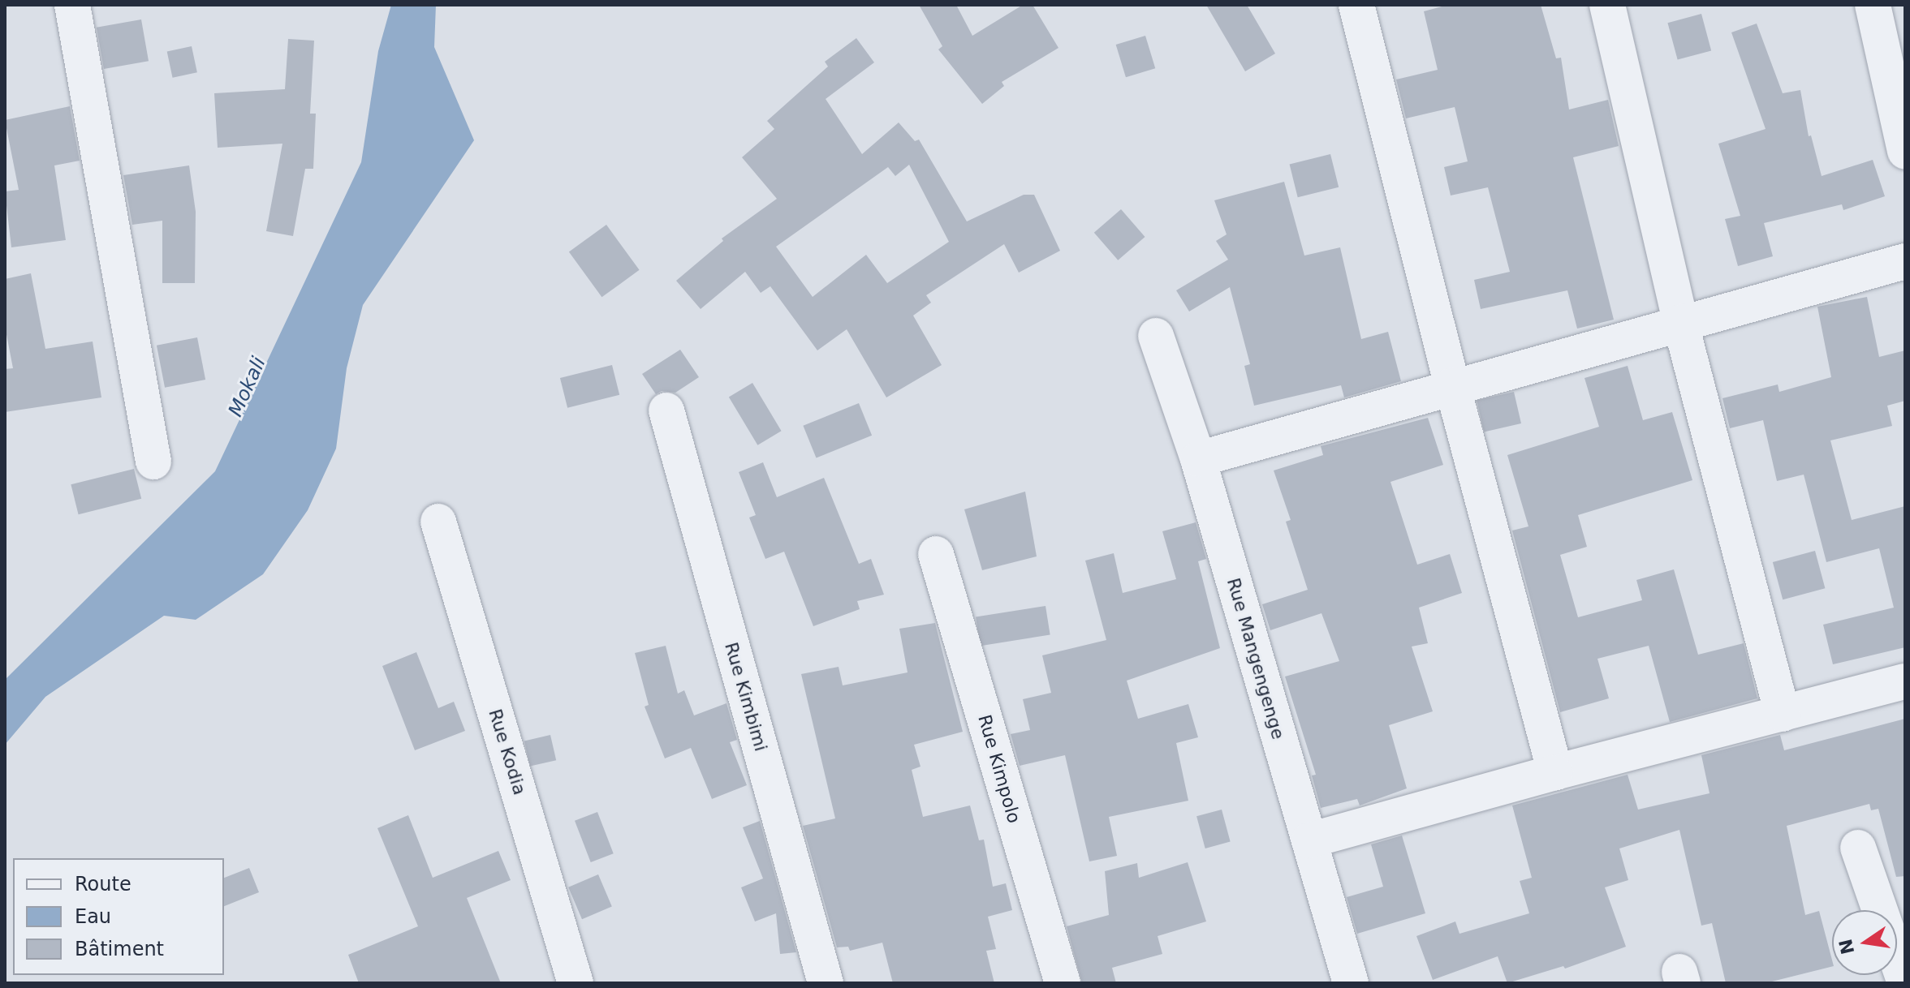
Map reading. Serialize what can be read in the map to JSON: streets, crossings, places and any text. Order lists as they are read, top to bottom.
{
  "streets": {
    "street": [
      "Rue Mangengenge",
      "Rue Kimbimi",
      "Rue Kodia",
      "Rue Kimpolo"
    ]
  },
  "water": ["Mokali"],
  "legend": ["Route", "Eau", "Bâtiment"],
  "north": "left"
}
